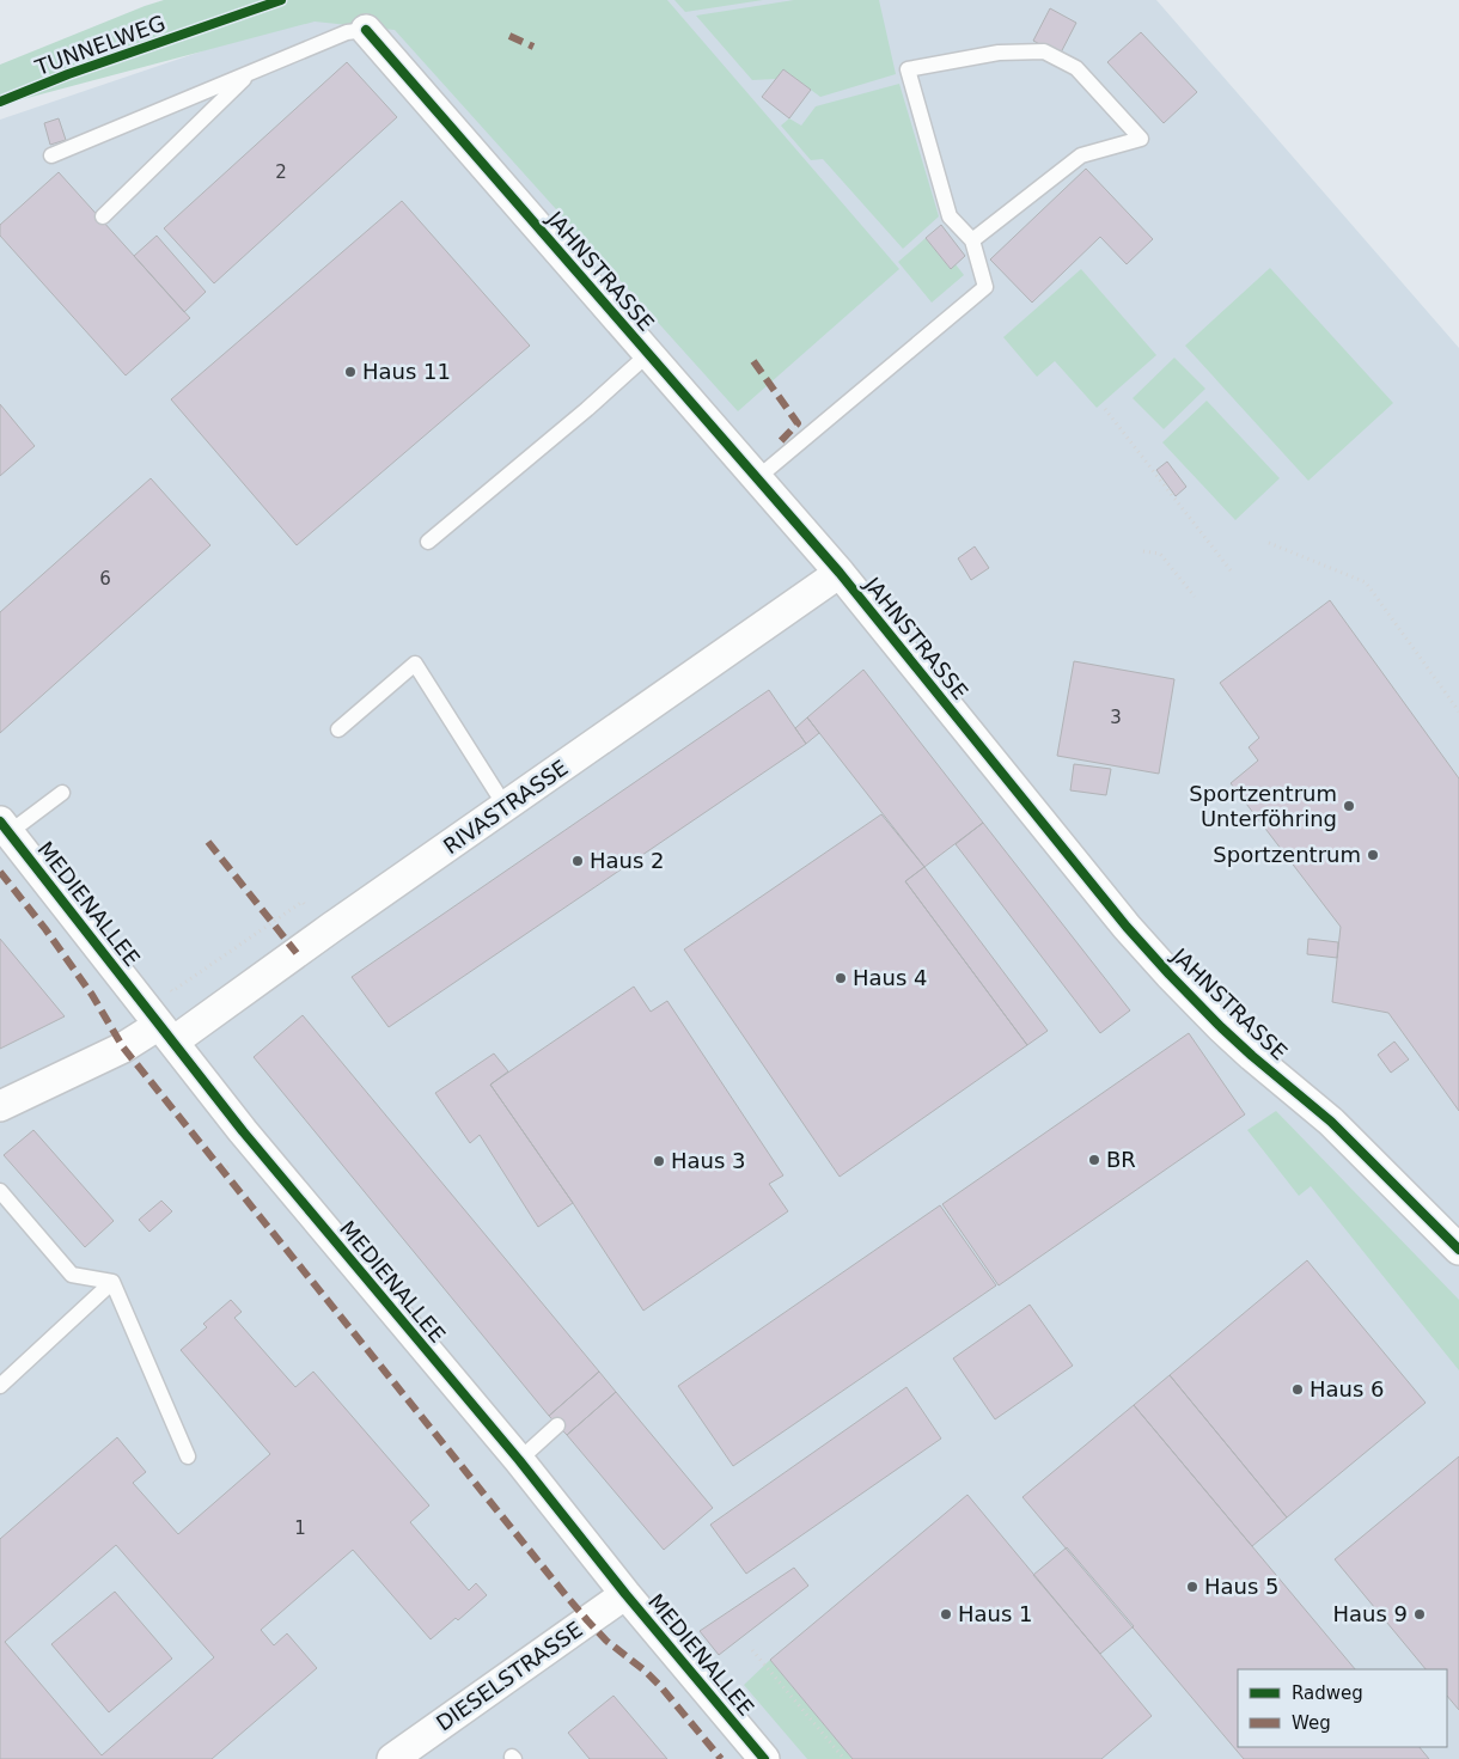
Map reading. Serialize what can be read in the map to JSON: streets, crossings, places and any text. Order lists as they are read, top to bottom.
{
  "streets": {
    "street": [
      "JAHNSTRASSE",
      "RIVASTRASSE",
      "MEDIENALLEE",
      "DIESELSTRASSE"
    ],
    "cycle path": ["TUNNELWEG"]
  },
  "crossings": [
    ["JAHNSTRASSE", "RIVASTRASSE"],
    ["RIVASTRASSE", "MEDIENALLEE"],
    ["MEDIENALLEE", "DIESELSTRASSE"]
  ],
  "places": [
    "Haus 11",
    "Sportzentrum Unterföhring",
    "Sportzentrum",
    "Haus 2",
    "Haus 4",
    "BR",
    "Haus 3",
    "Haus 6",
    "Haus 5",
    "Haus 1",
    "Haus 9"
  ],
  "house_numbers": [
    "2",
    "6",
    "3",
    "1"
  ],
  "legend": ["Radweg", "Weg"]
}
